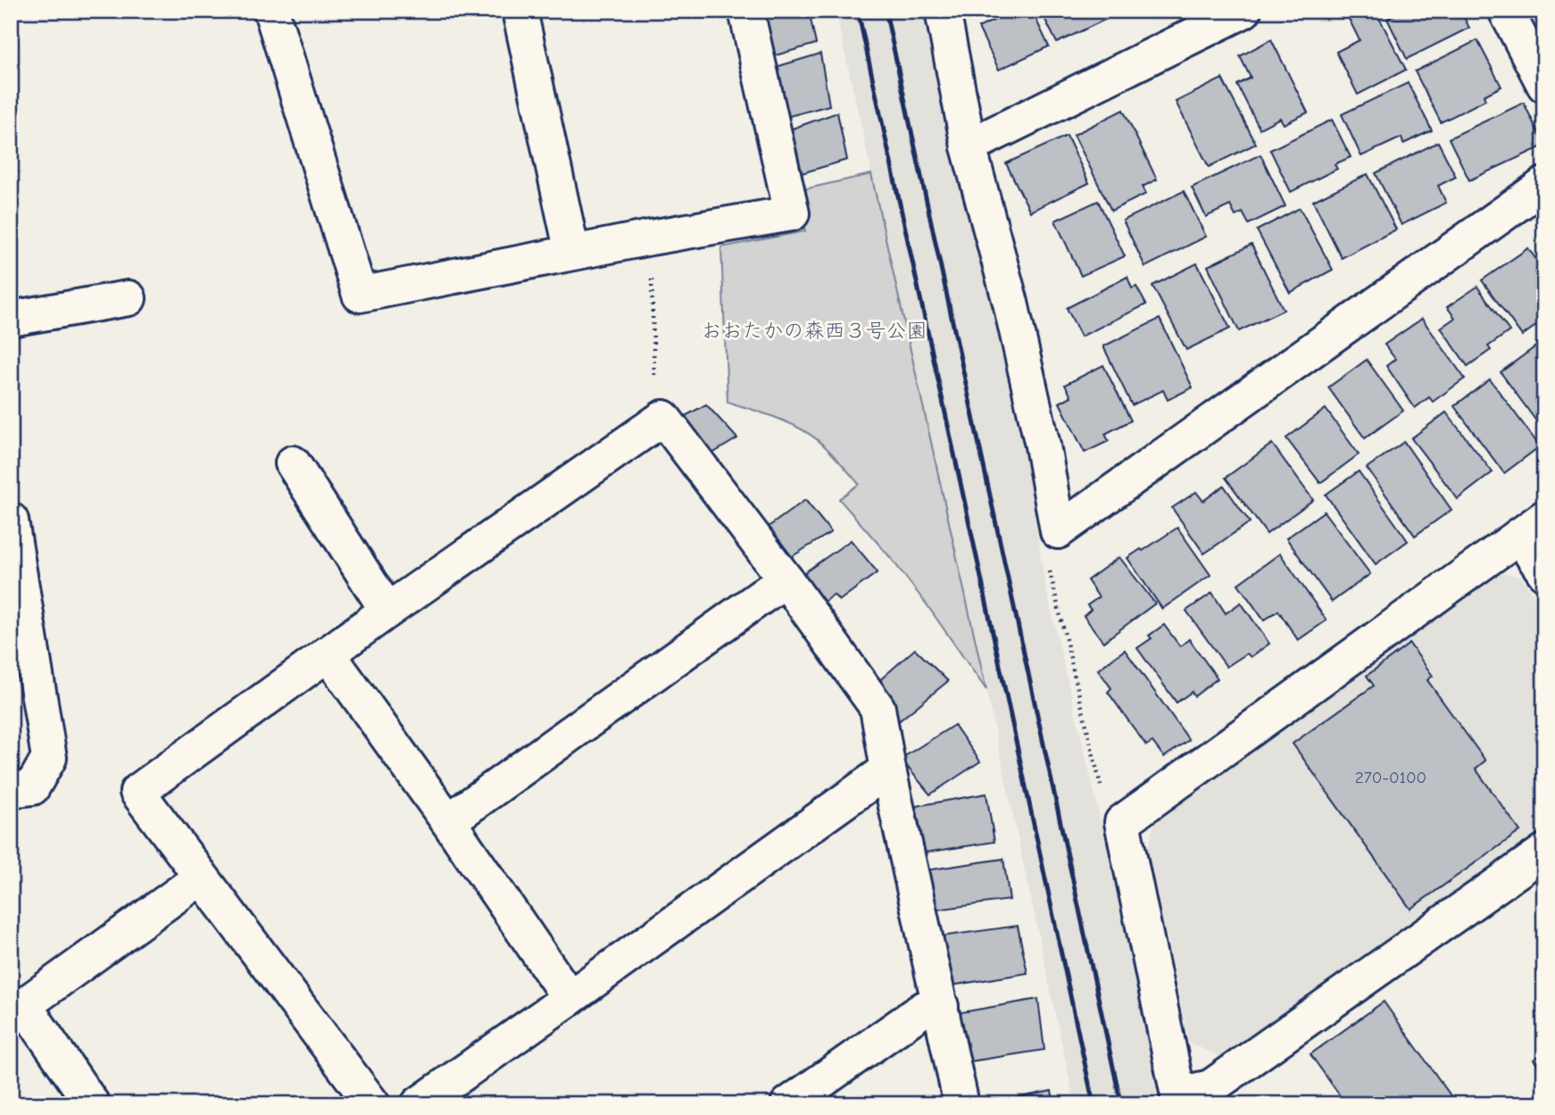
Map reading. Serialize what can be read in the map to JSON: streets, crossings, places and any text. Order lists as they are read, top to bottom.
{
  "parks": ["おおたかの森西３号公園"],
  "house_numbers": ["270-0100"]
}
